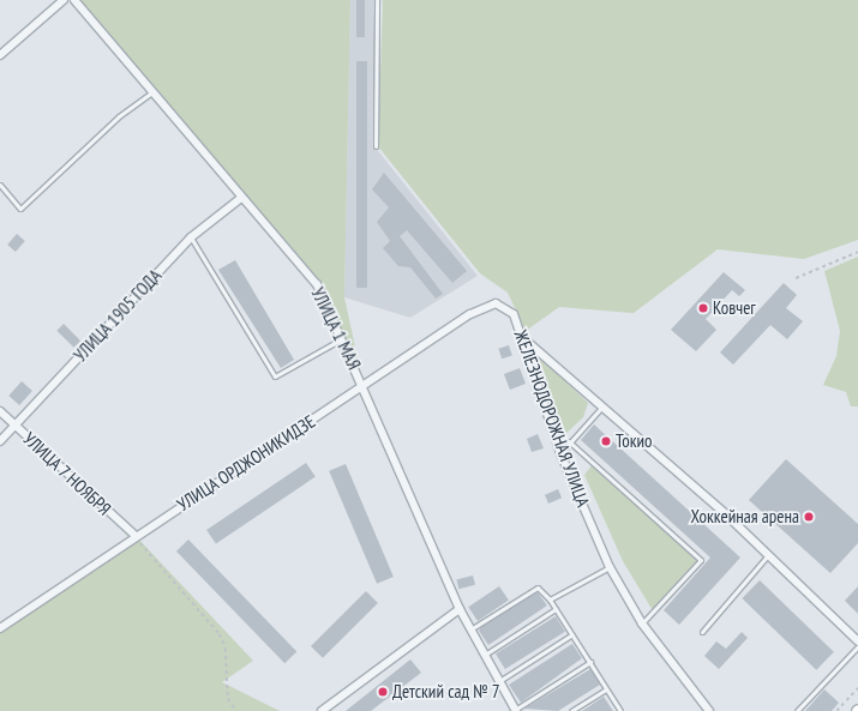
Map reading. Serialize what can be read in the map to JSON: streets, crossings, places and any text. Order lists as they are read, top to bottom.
{
  "streets": {
    "street": [
      "УЛИЦА 1905 ГОДА",
      "УЛИЦА 1 МАЯ",
      "ЖЕЛЕЗНОДОРОЖНАЯ УЛИЦА",
      "УЛИЦА ОРДЖОНИКИДЗЕ",
      "УЛИЦА 7 НОЯБРЯ"
    ]
  },
  "crossings": [
    ["УЛИЦА 1905 ГОДА", "УЛИЦА 1 МАЯ"],
    ["УЛИЦА 1905 ГОДА", "УЛИЦА 7 НОЯБРЯ"],
    ["УЛИЦА 1 МАЯ", "УЛИЦА ОРДЖОНИКИДЗЕ"],
    ["ЖЕЛЕЗНОДОРОЖНАЯ УЛИЦА", "УЛИЦА ОРДЖОНИКИДЗЕ"],
    ["УЛИЦА ОРДЖОНИКИДЗЕ", "УЛИЦА 7 НОЯБРЯ"]
  ],
  "places": [
    "Ковчег",
    "Токио",
    "Хоккейная арена",
    "Детский сад № 7"
  ]
}
